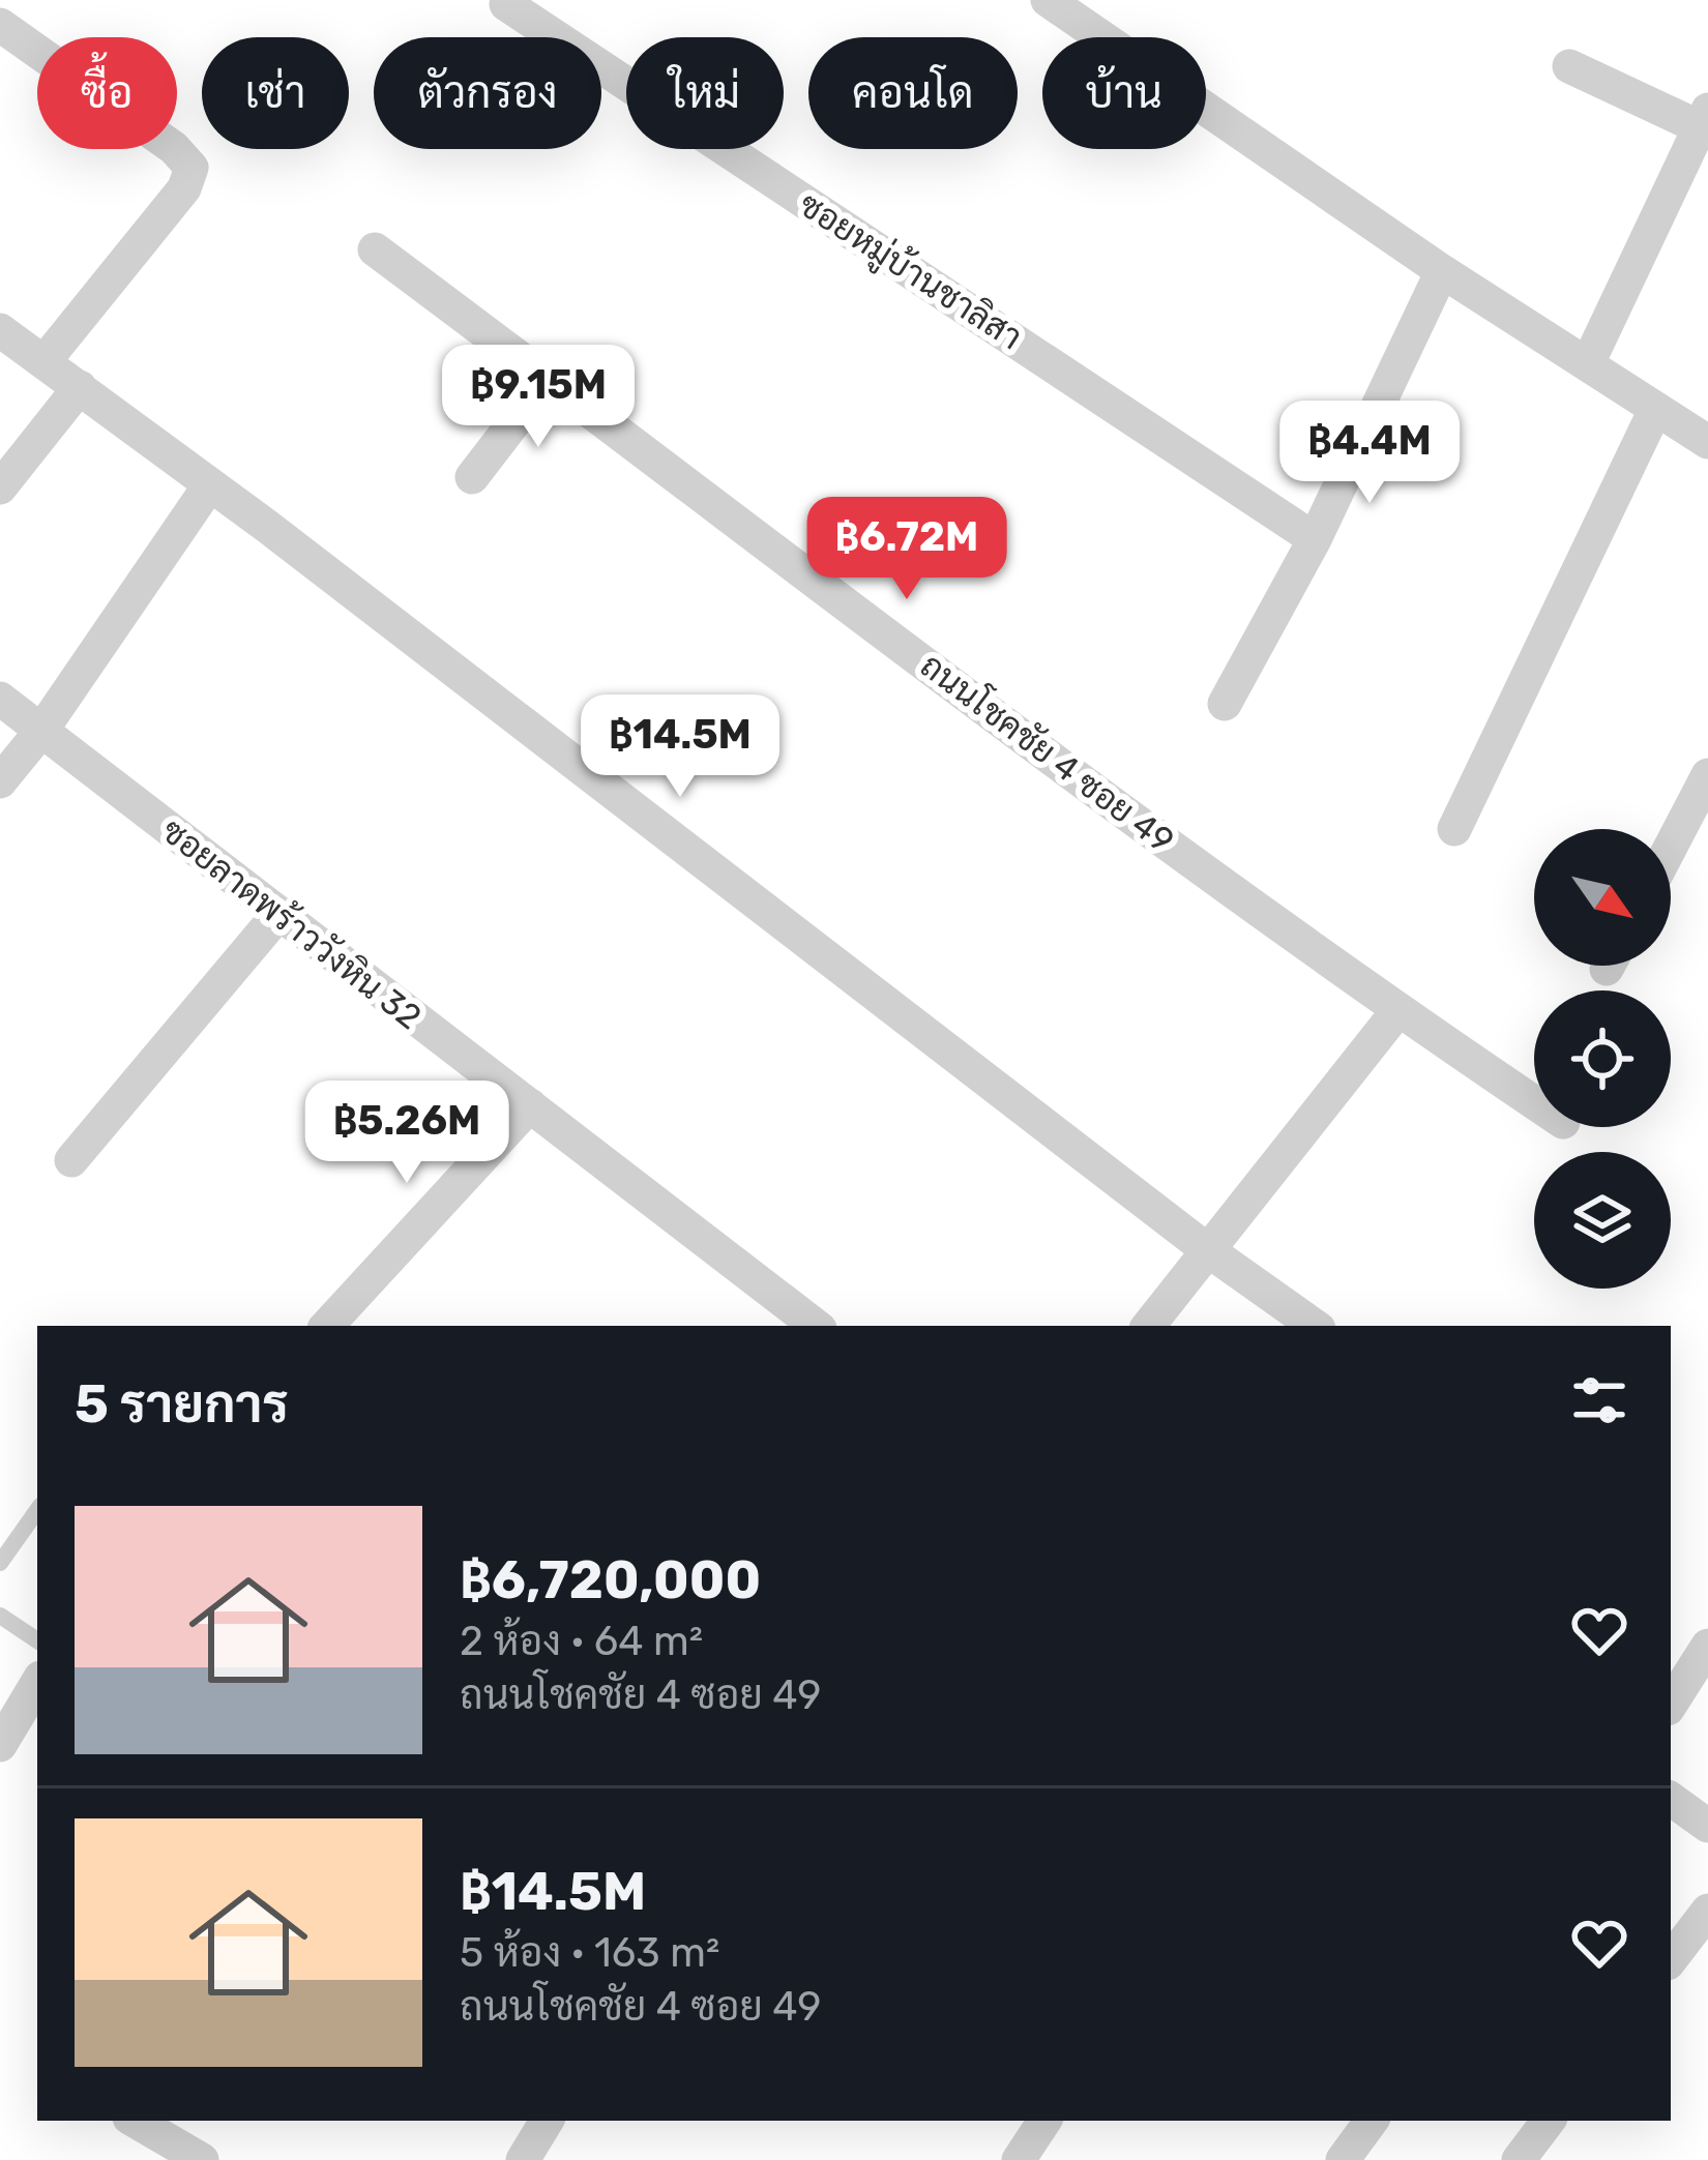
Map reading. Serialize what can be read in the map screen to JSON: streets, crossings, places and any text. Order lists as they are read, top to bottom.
{
  "streets": {
    "street": ["ซอยหมู่บ้านชาลิสา", "ถนนโชคชัย 4 ซอย 49", "ซอยลาดพร้าววังหิน 32"]
  },
  "north": "bottom right",
  "page": {
    "chip": [
      "ซื้อ",
      "เช่า",
      "ตัวกรอง",
      "ใหม่",
      "คอนโด",
      "บ้าน"
    ],
    "price": [
      "฿9.15M",
      "฿4.4M",
      "฿6.72M",
      "฿14.5M",
      "฿5.26M"
    ],
    "heading": "5 รายการ",
    "list": [
      {
        "name": "฿6,720,000",
        "note": "2 ห้อง · 64 m² · ถนนโชคชัย 4 ซอย 49"
      },
      {
        "name": "฿14.5M",
        "note": "5 ห้อง · 163 m² · ถนนโชคชัย 4 ซอย 49"
      }
    ]
  }
}
